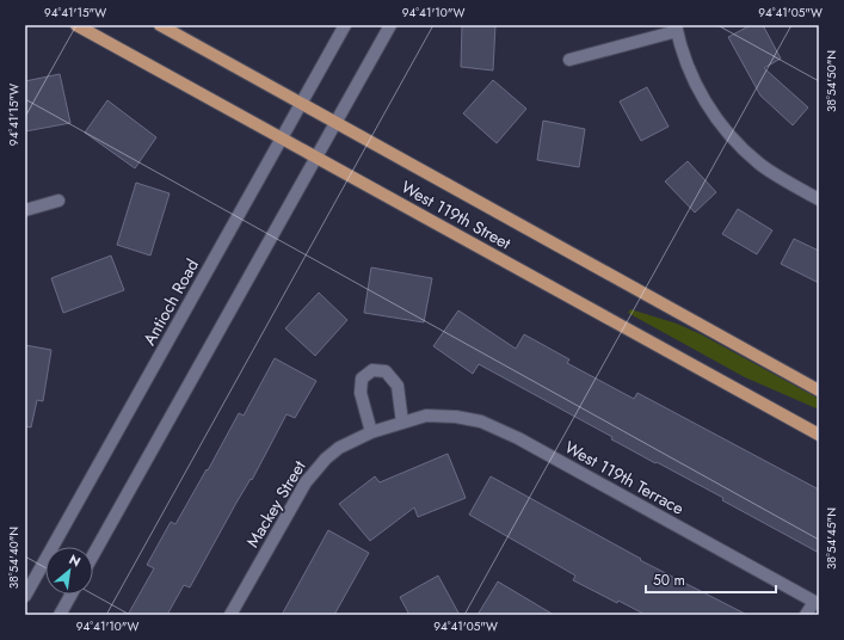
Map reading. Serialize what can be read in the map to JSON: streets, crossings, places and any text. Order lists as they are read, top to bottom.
{
  "streets": {
    "main road": [
      "West 119th Street",
      "Antioch Road",
      "West 119th Terrace",
      "Mackey Street"
    ]
  },
  "crossings": [
    ["West 119th Street", "Antioch Road"],
    ["West 119th Terrace", "Mackey Street"]
  ],
  "scale_bar": "50 m",
  "north": "top right",
  "coordinates": [
    "94°41'15\"W",
    "94°41'10\"W",
    "94°41'05\"W",
    "38°54'50\"N",
    "38°54'45\"N",
    "38°54'40\"N"
  ]
}
